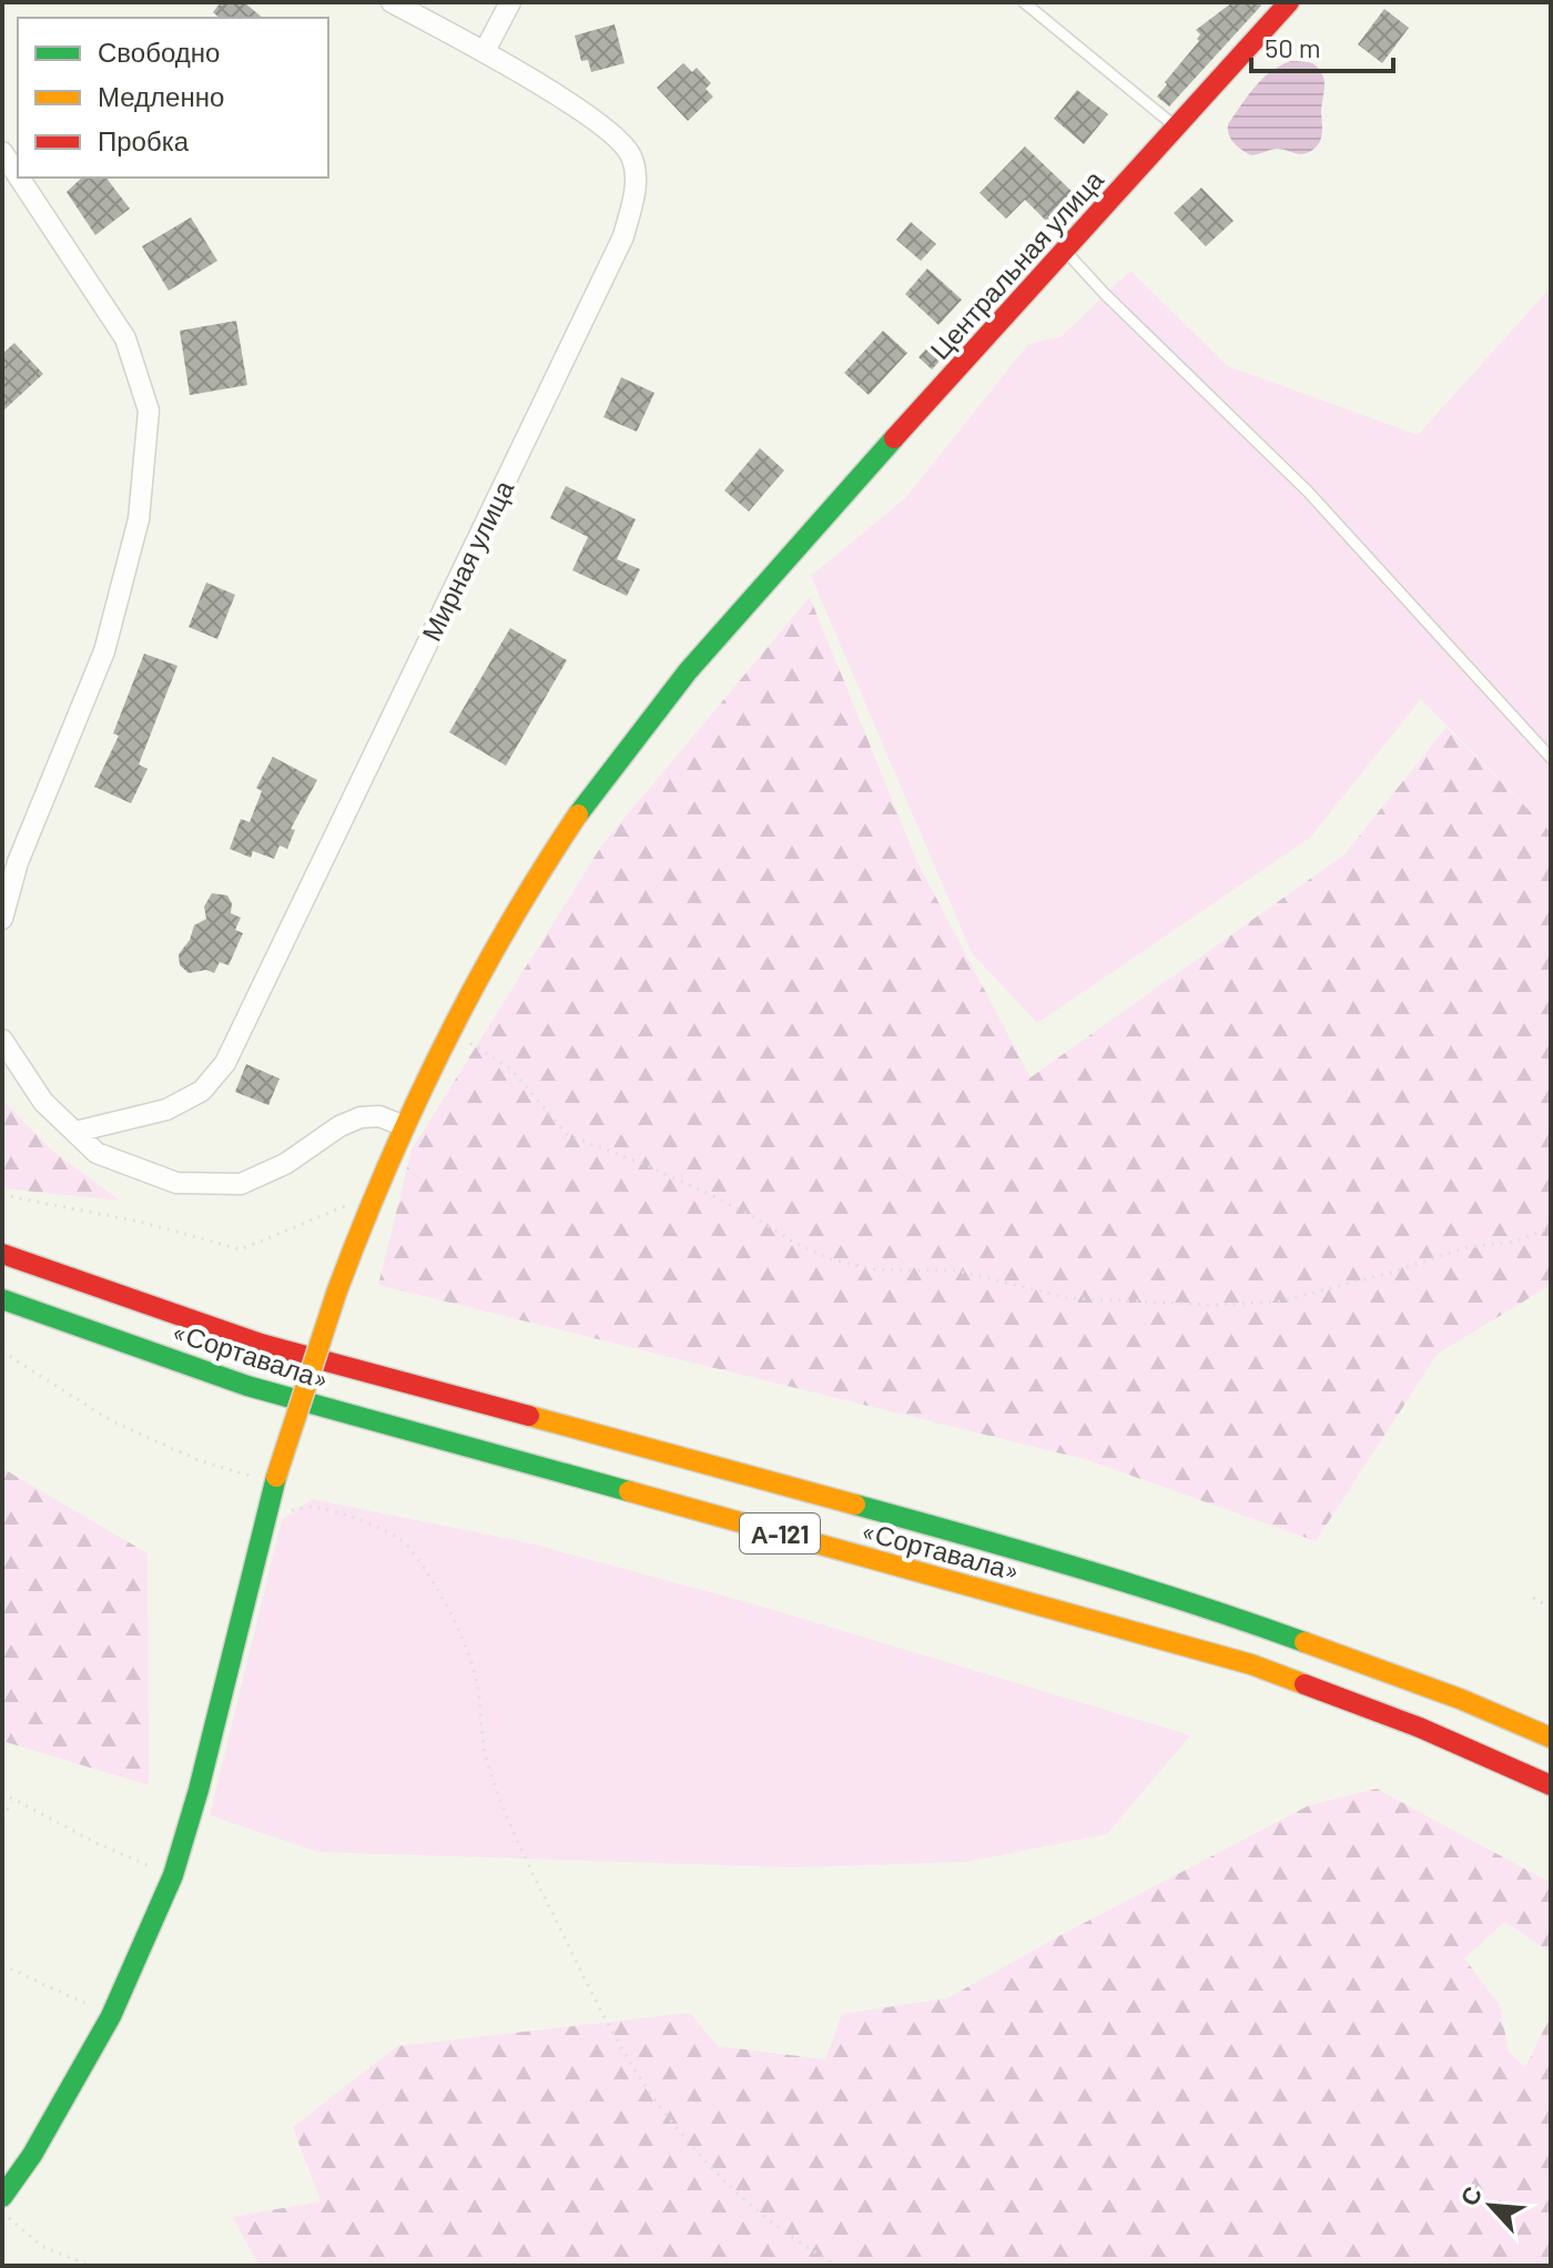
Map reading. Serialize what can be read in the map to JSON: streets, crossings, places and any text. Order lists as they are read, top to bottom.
{
  "streets": {
    "main road": ["Центральная улица", "«Сортавала»", "А-121"],
    "street": ["Мирная улица"]
  },
  "legend": ["Свободно", "Медленно", "Пробка"],
  "scale_bar": "50 m",
  "north": "top left"
}
